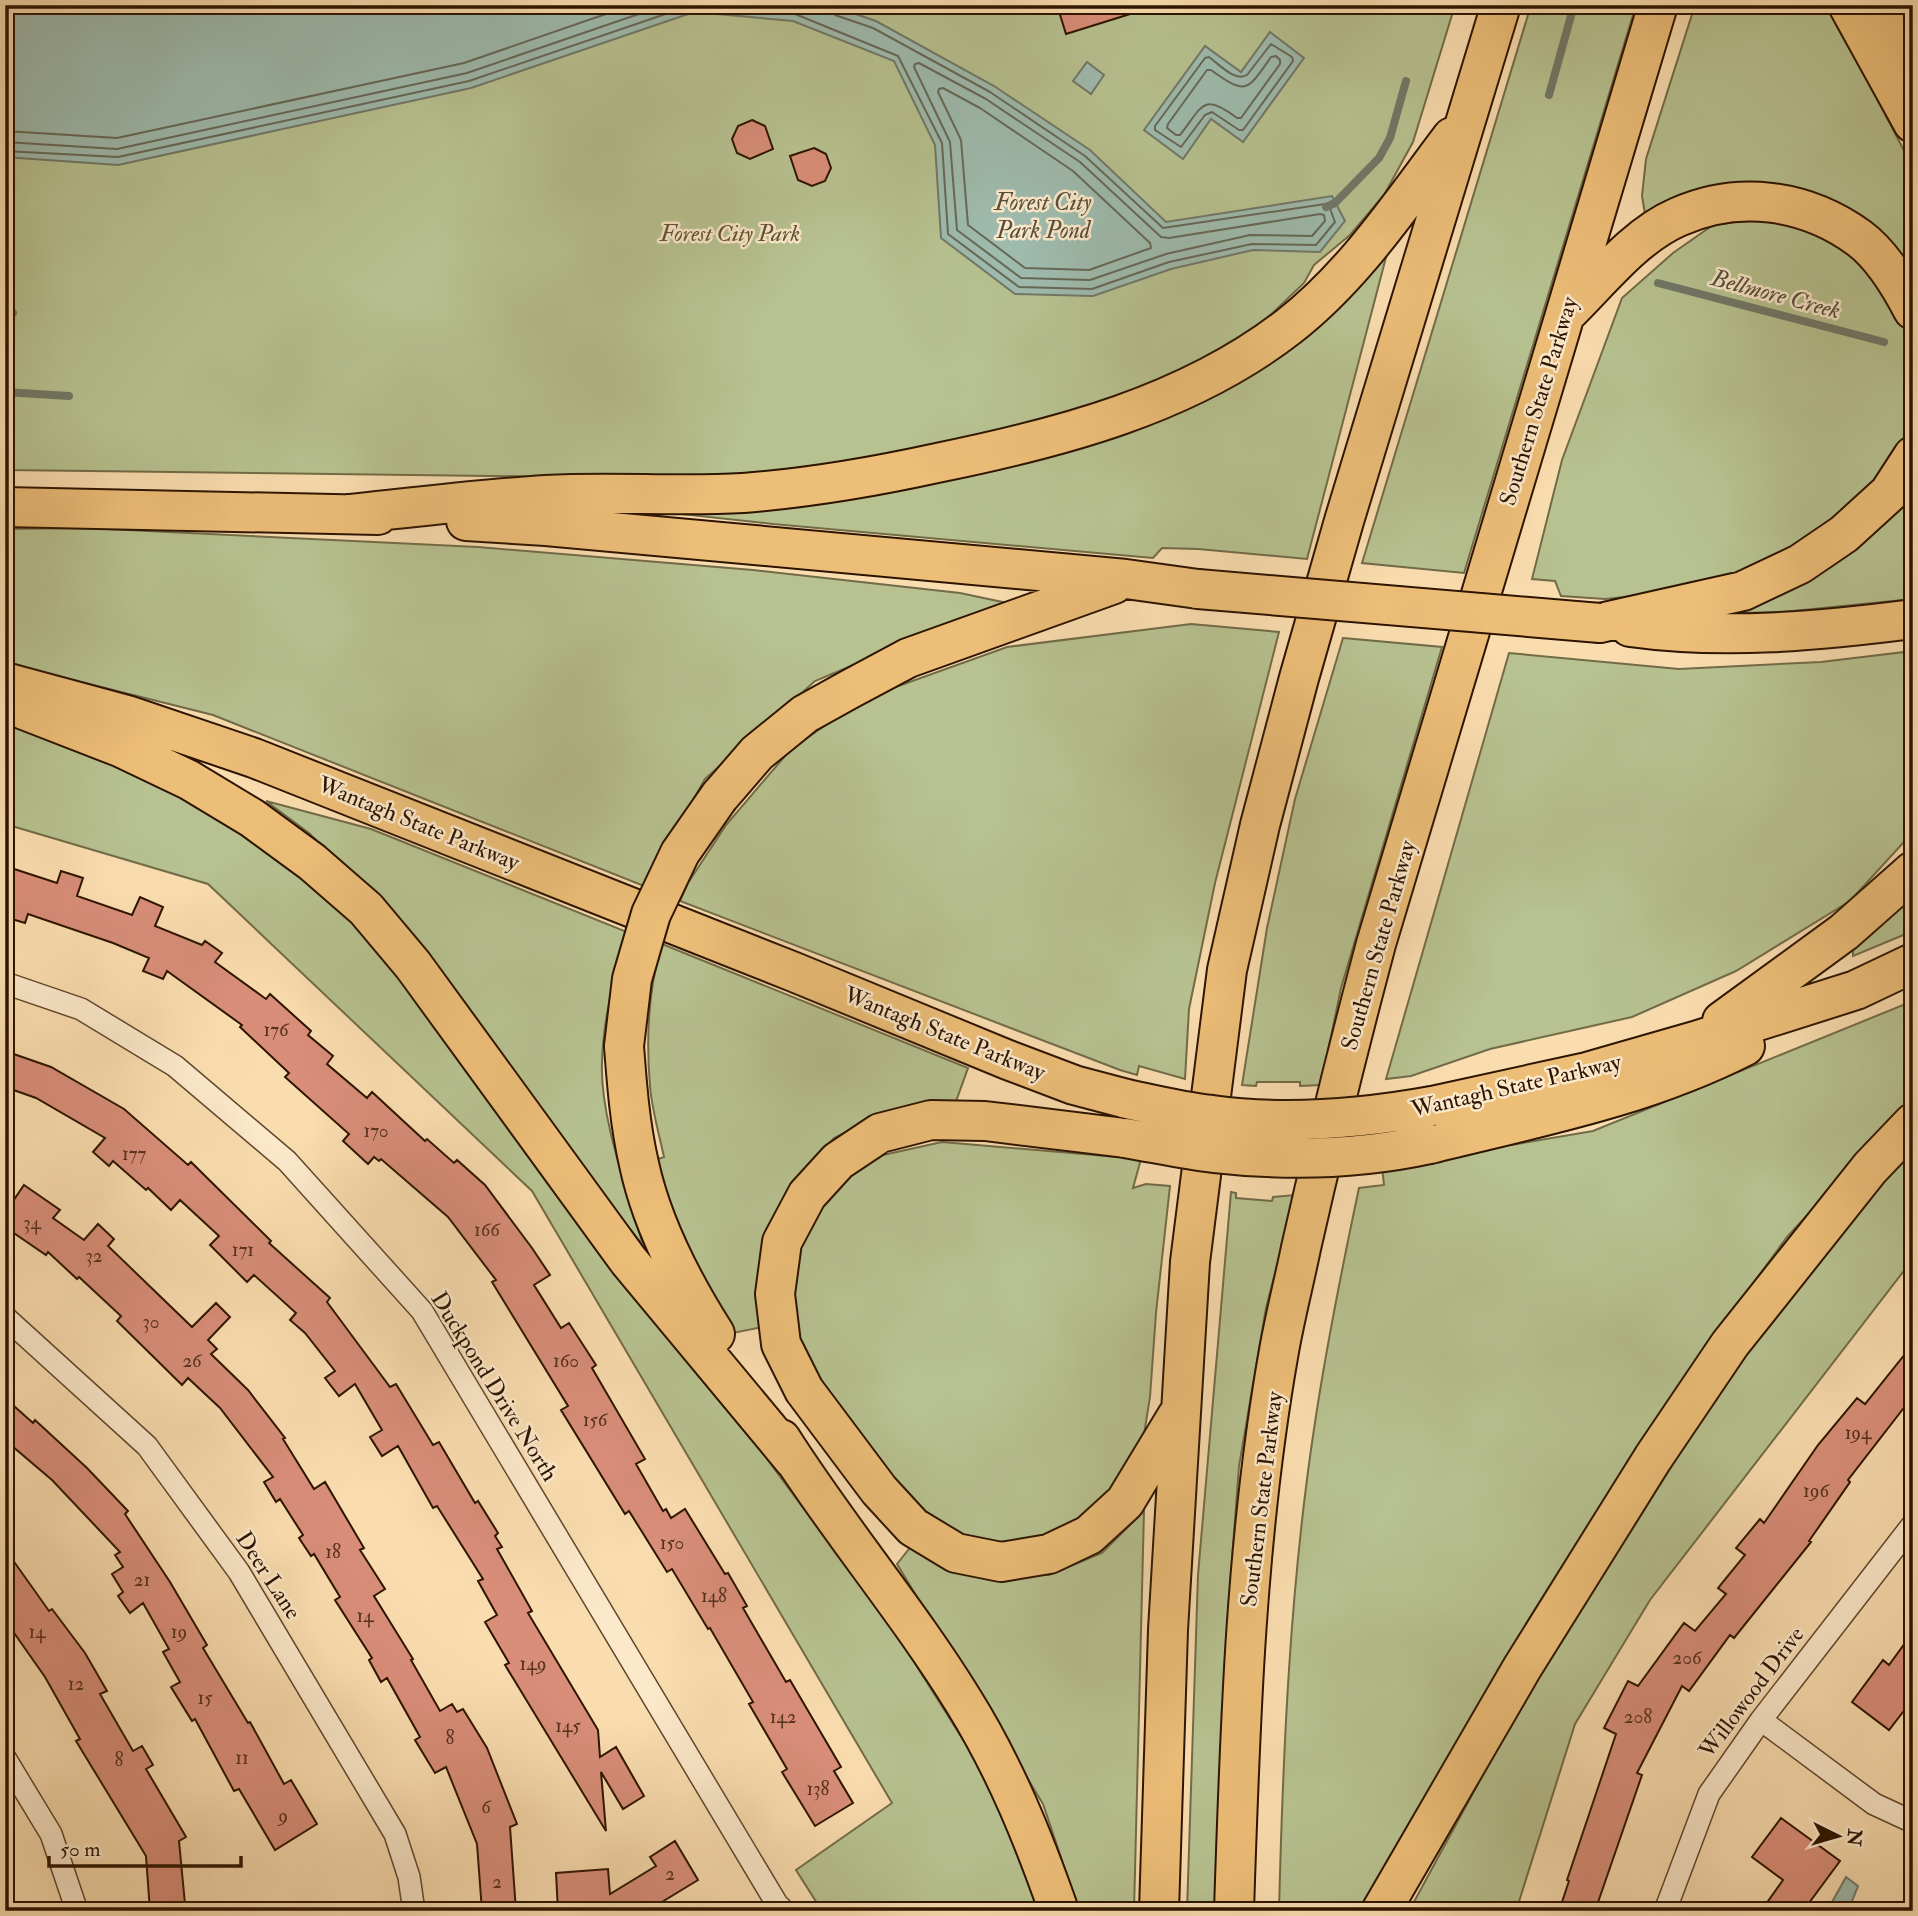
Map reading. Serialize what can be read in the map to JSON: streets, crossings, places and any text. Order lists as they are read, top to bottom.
{
  "streets": {
    "highway": ["Southern State Parkway", "Wantagh State Parkway"],
    "street": ["Duckpond Drive North", "Deer Lane", "Willowood Drive"]
  },
  "water": ["Forest City Park Pond", "Bellmore Creek"],
  "parks": ["Forest City Park"],
  "house_numbers": [
    "176",
    "170",
    "177",
    "34",
    "166",
    "171",
    "32",
    "30",
    "26",
    "160",
    "156",
    "194",
    "196",
    "150",
    "18",
    "21",
    "148",
    "14",
    "14",
    "19",
    "206",
    "149",
    "12",
    "15",
    "142",
    "208",
    "145",
    "8",
    "11",
    "8",
    "138",
    "6",
    "9",
    "2",
    "2"
  ],
  "scale_bar": "50 m",
  "north": "right"
}
